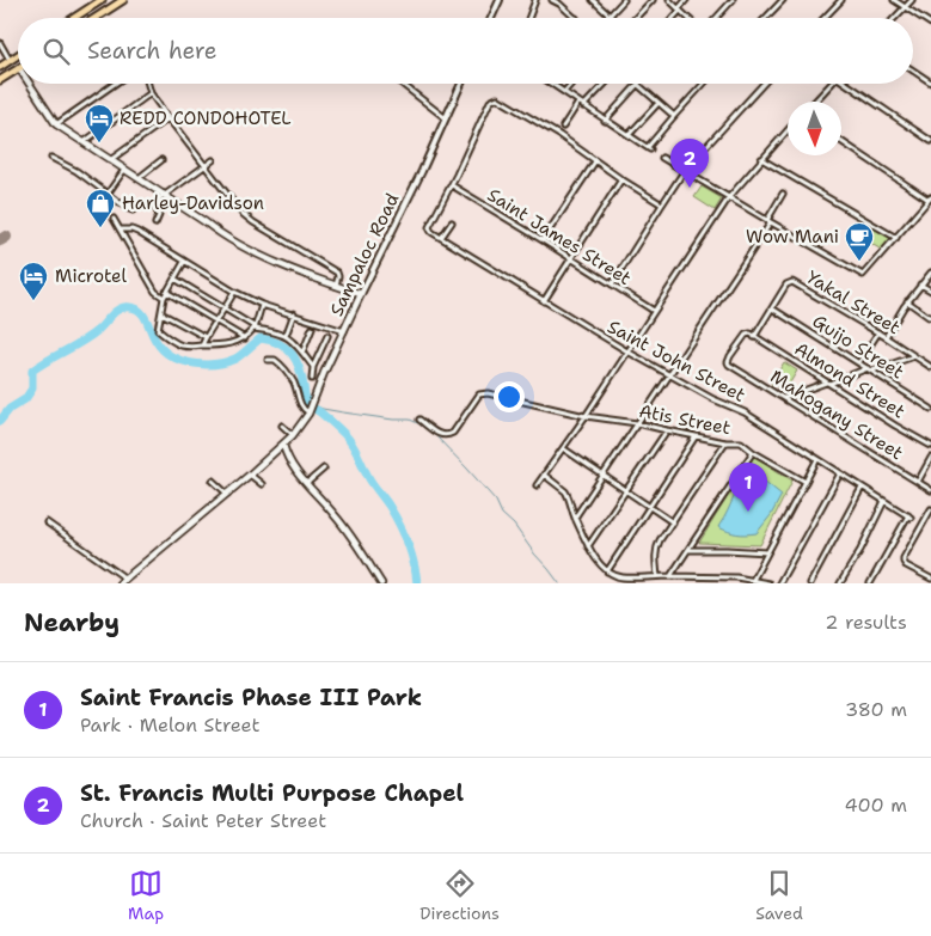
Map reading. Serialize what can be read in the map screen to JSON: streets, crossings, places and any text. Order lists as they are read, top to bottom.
{
  "streets": {
    "main road": ["Sampaloc Road"],
    "street": [
      "Saint James Street",
      "Yakal Street",
      "Guijo Street",
      "Saint John Street",
      "Almond Street",
      "Mahogany Street",
      "Atis Street"
    ]
  },
  "crossings": [
    ["Saint James Street", "Saint John Street"],
    ["Yakal Street", "Guijo Street"],
    ["Almond Street", "Mahogany Street"]
  ],
  "places": {
    "hotel": ["REDD CONDOHOTEL", "Microtel"],
    "shop": ["Harley-Davidson"],
    "cafe": ["Wow Mani"]
  },
  "north": "bottom",
  "page": {
    "search": "Search here",
    "pins": ["2", "1"],
    "heading": ["Nearby", "2 results"],
    "list": [
      {
        "mark": "1",
        "name": "Saint Francis Phase III Park",
        "note": "Park · Melon Street",
        "value": "380 m"
      },
      {
        "mark": "2",
        "name": "St. Francis Multi Purpose Chapel",
        "note": "Church · Saint Peter Street",
        "value": "400 m"
      }
    ],
    "nav": ["Map", "Directions", "Saved"]
  }
}
